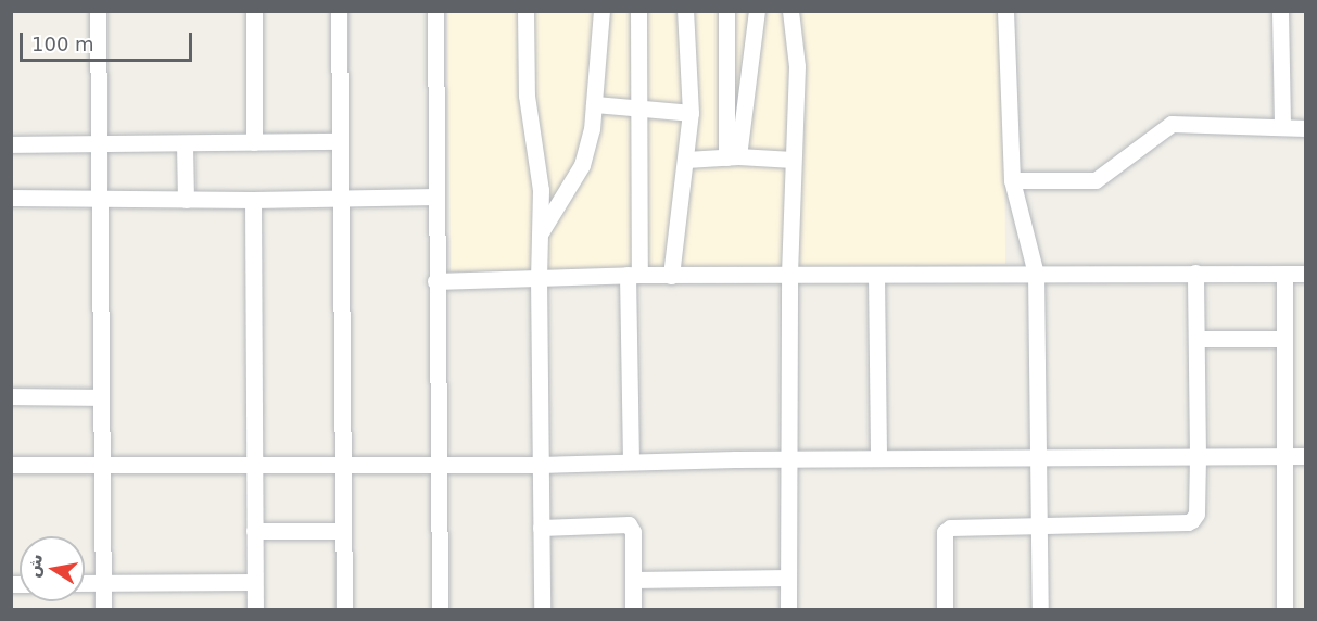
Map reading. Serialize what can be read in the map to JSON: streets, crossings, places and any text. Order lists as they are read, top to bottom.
{
  "scale_bar": "100 m",
  "north": "left"
}
